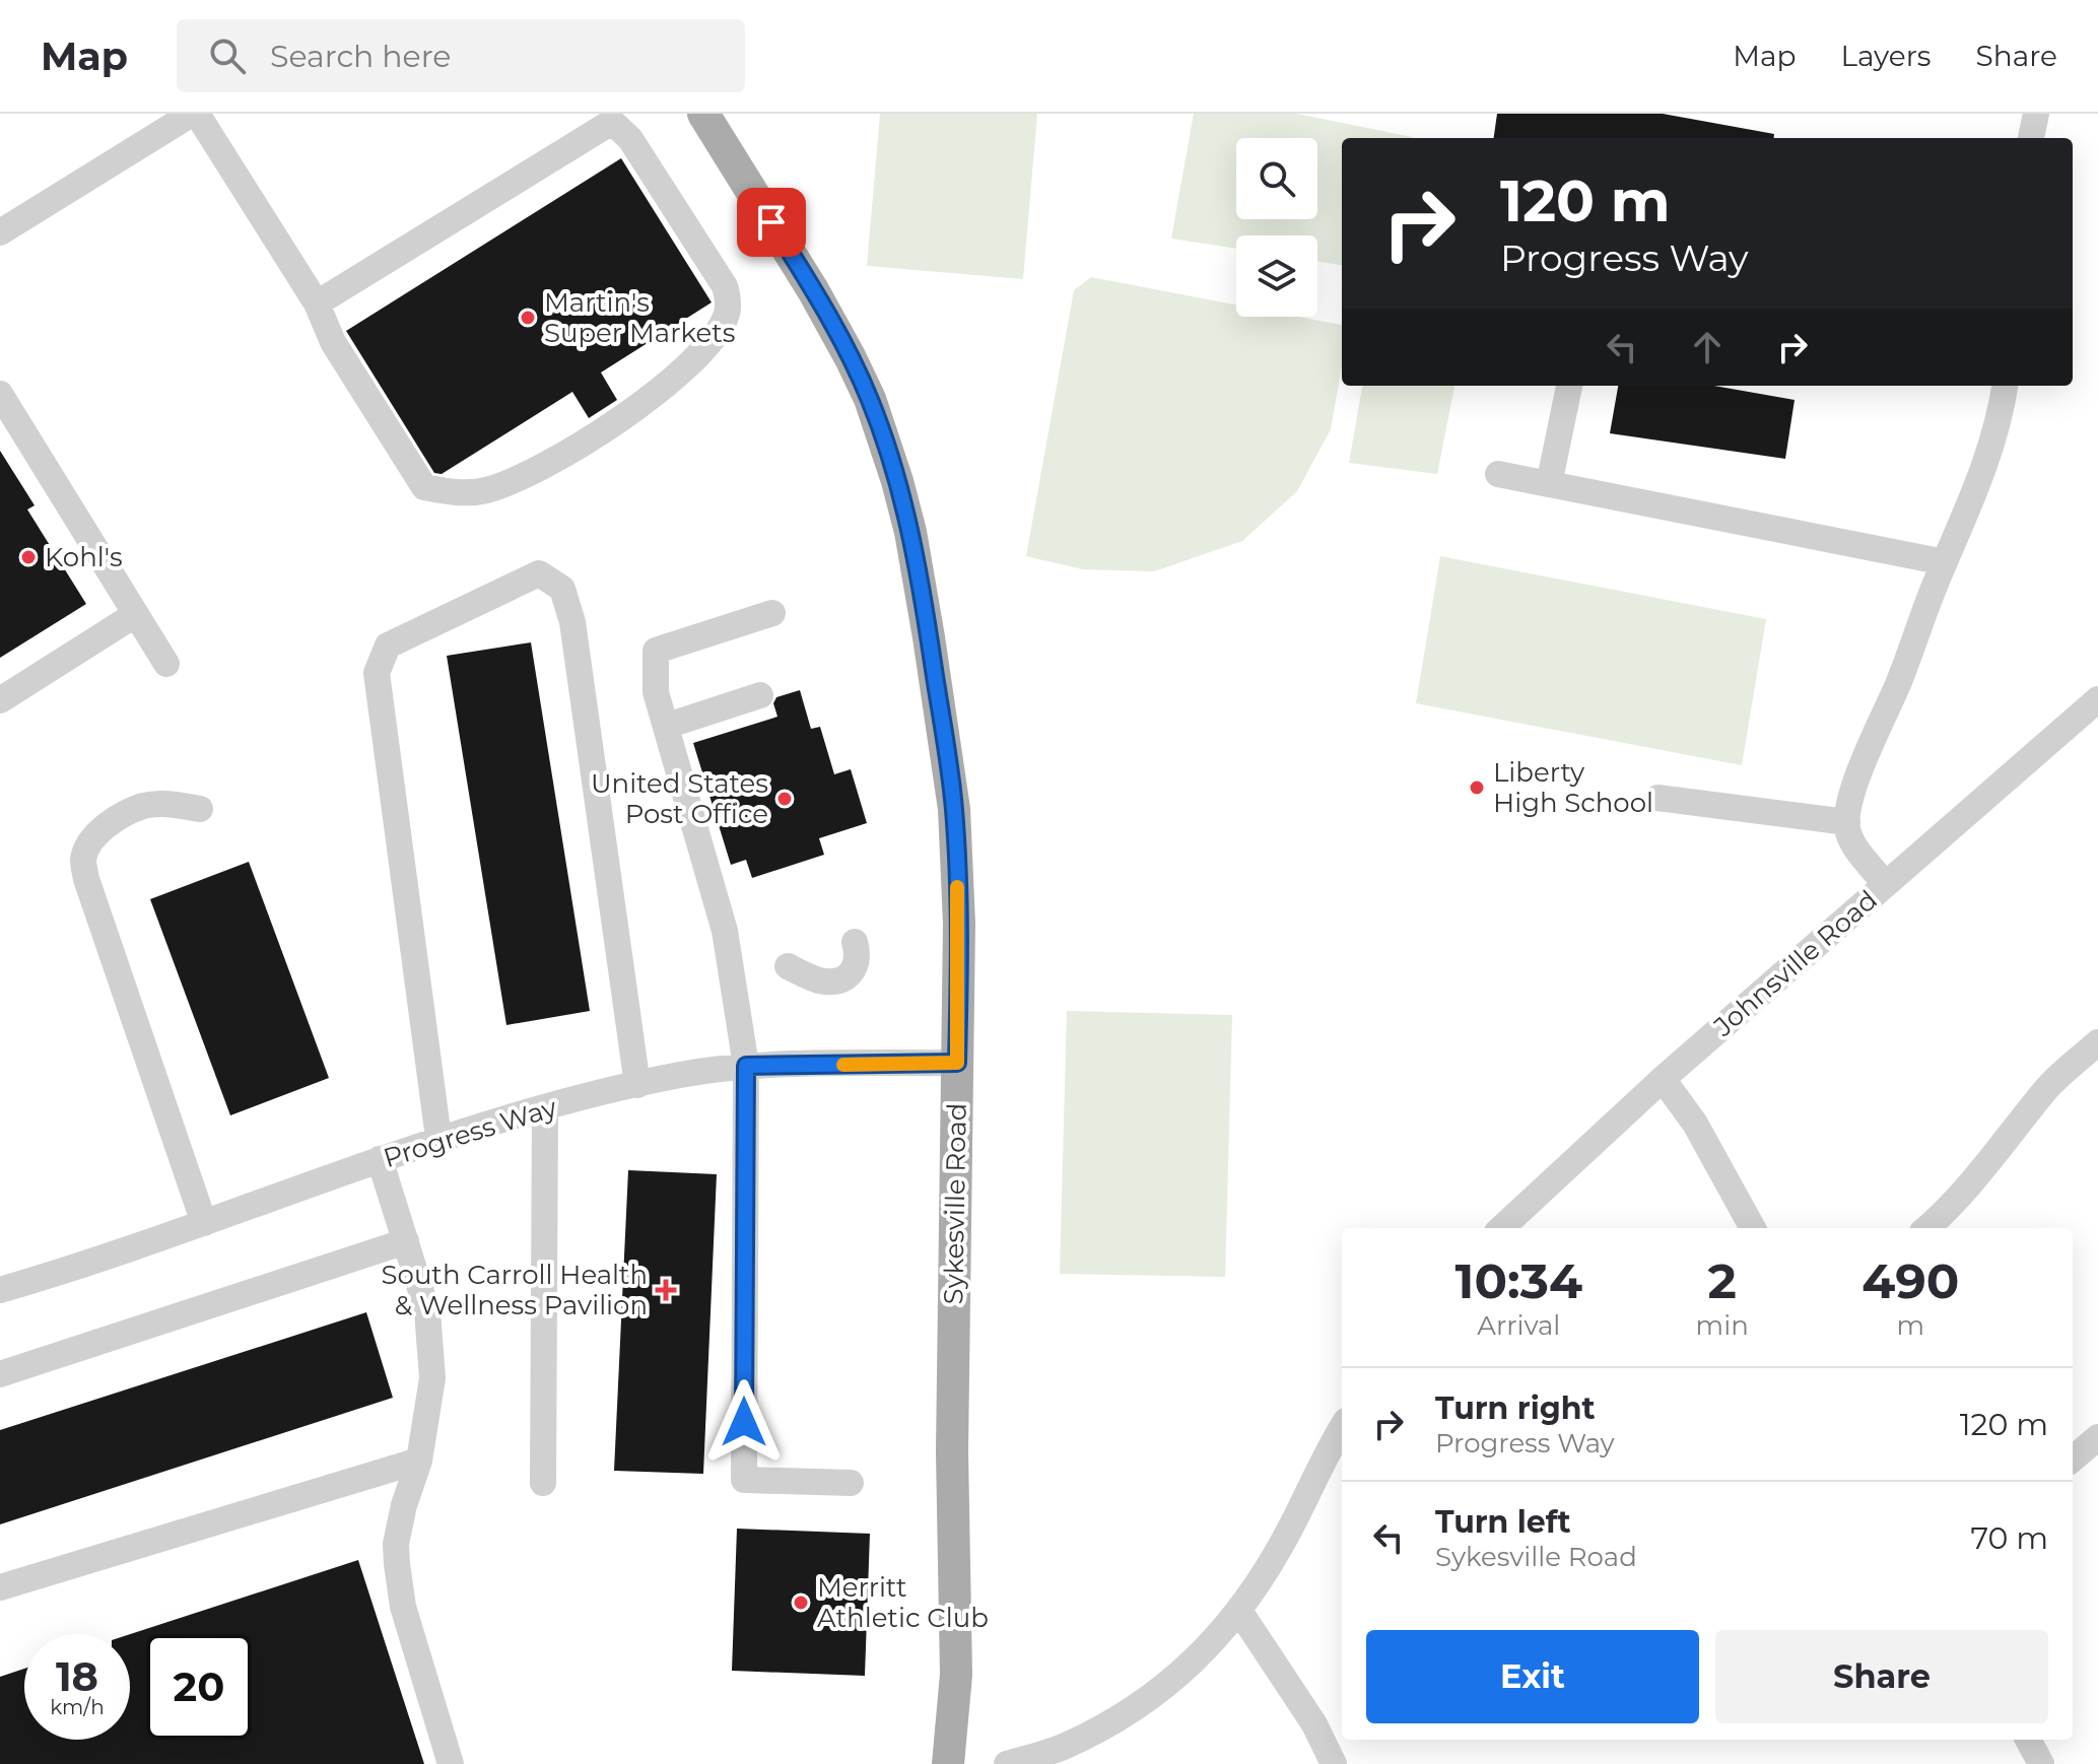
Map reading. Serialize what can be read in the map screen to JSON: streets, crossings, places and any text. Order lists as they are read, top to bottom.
{
  "streets": {
    "main road": ["Sykesville Road"],
    "street": ["Johnsville Road", "Progress Way"]
  },
  "crossings": [
    ["Progress Way", "Sykesville Road"]
  ],
  "places": {
    "other": [
      "Martin's Super Markets",
      "Kohl's",
      "Liberty High School",
      "United States Post Office",
      "Merritt Athletic Club"
    ],
    "health": ["South Carroll Health & Wellness Pavilion"]
  },
  "page": {
    "header": "Map",
    "search": "Search here",
    "nav": ["Map", "Layers", "Share"],
    "turn": ["120 m", "Progress Way"],
    "eta": [
      "10:34",
      "Arrival",
      "2",
      "min",
      "490",
      "m"
    ],
    "list": [
      {
        "name": "Turn right",
        "note": "Progress Way",
        "value": "120 m"
      },
      {
        "name": "Turn left",
        "note": "Sykesville Road",
        "value": "70 m"
      }
    ],
    "buttons": ["Exit", "Share"],
    "speed": "18 km/h",
    "limit": "20"
  }
}
